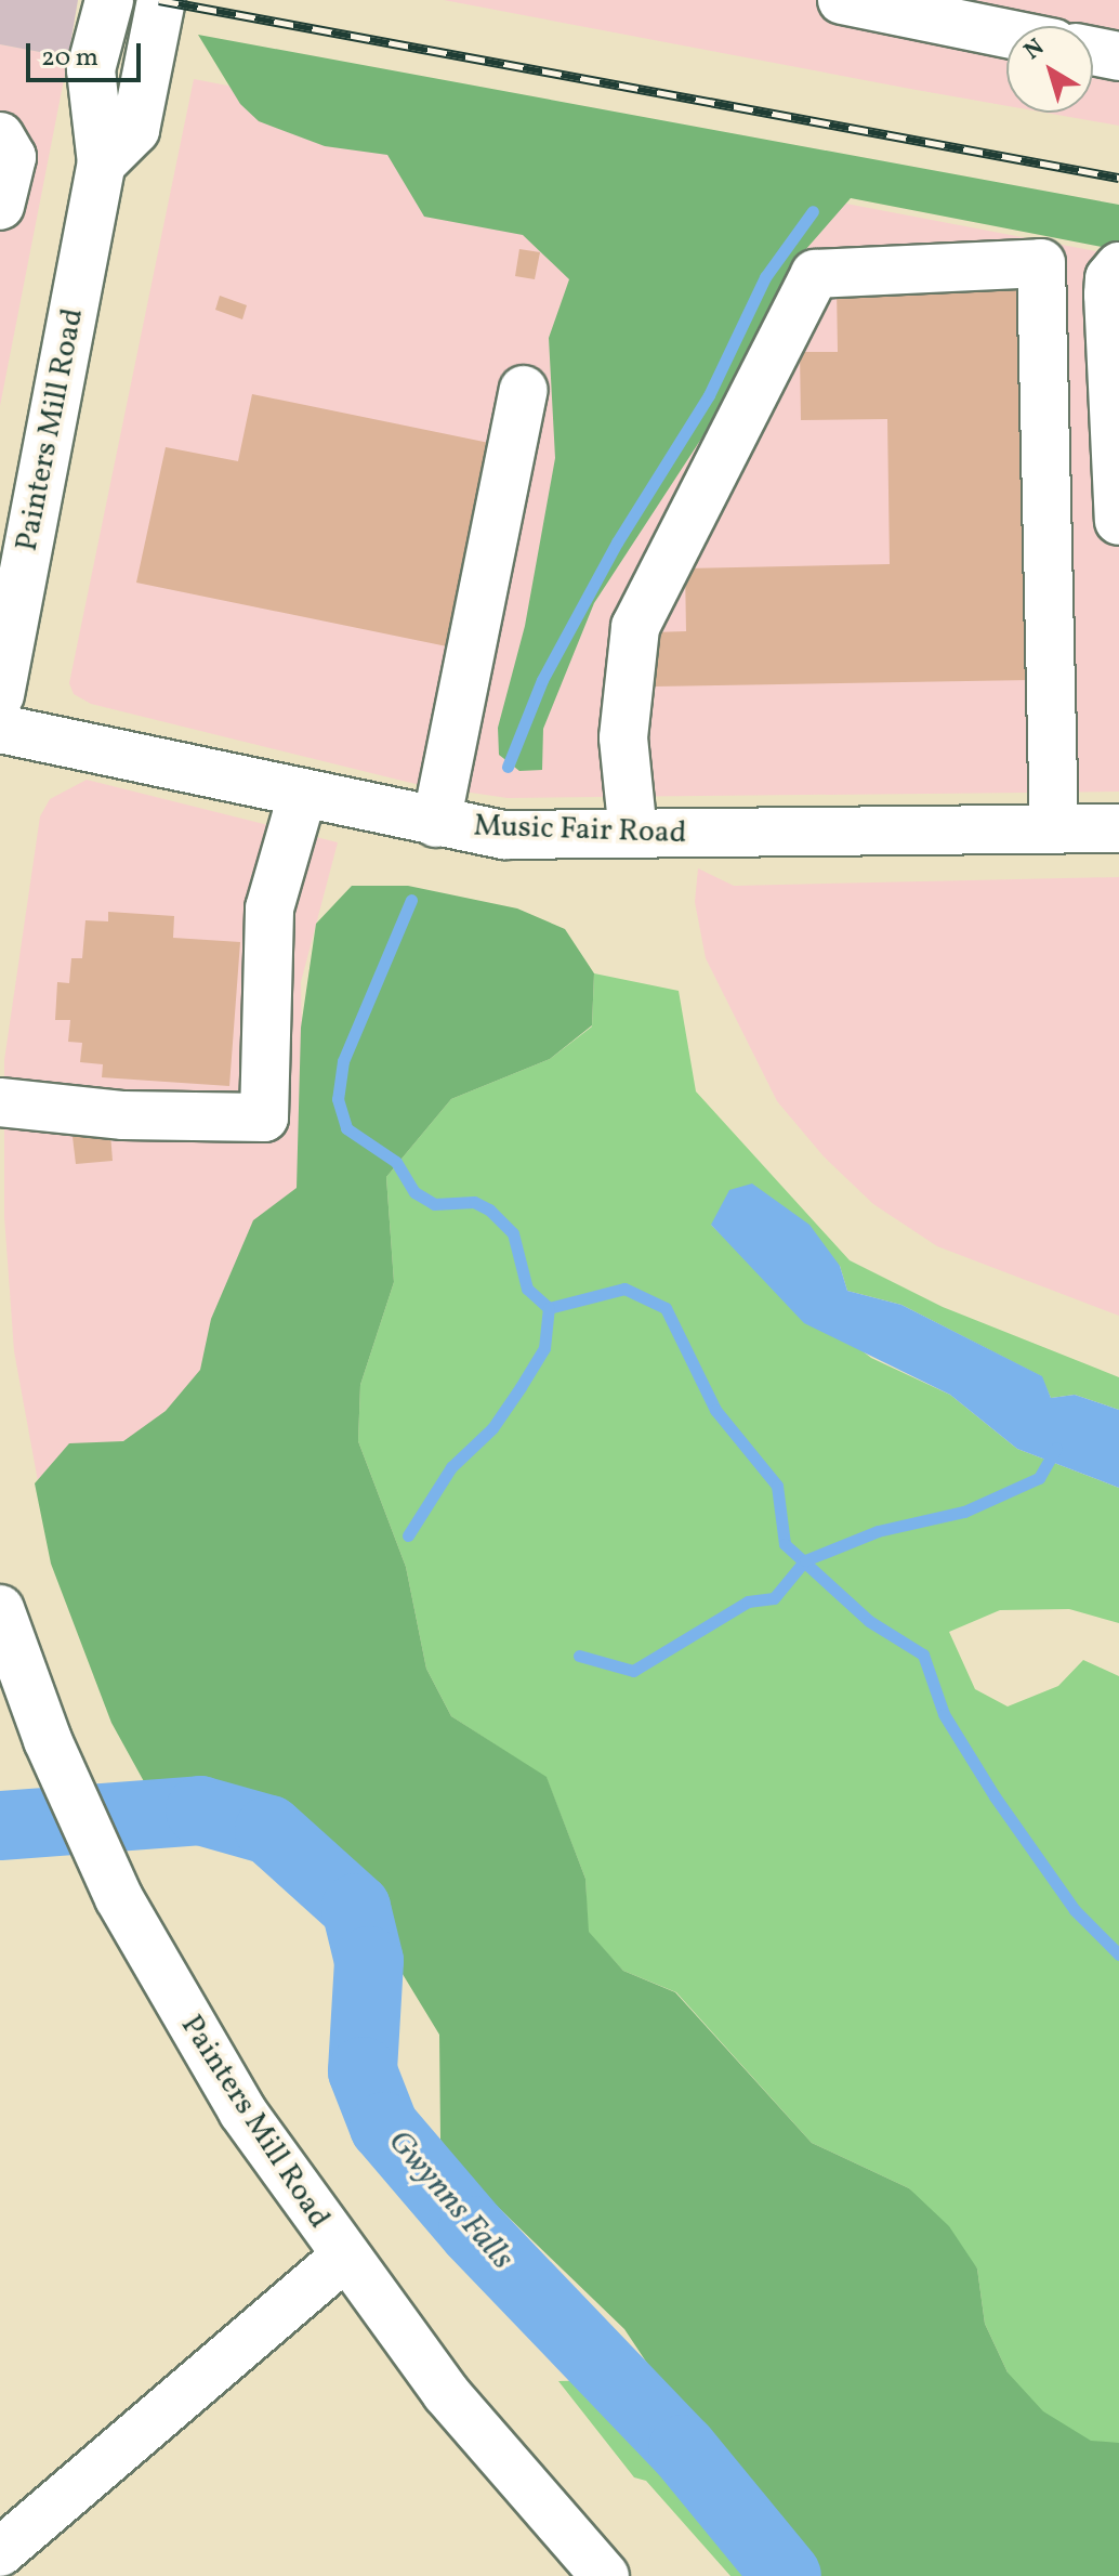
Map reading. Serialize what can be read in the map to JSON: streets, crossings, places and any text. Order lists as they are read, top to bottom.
{
  "streets": {
    "main road": ["Painters Mill Road", "Music Fair Road"]
  },
  "water": ["Gwynns Falls"],
  "scale_bar": "20 m",
  "north": "top left"
}
